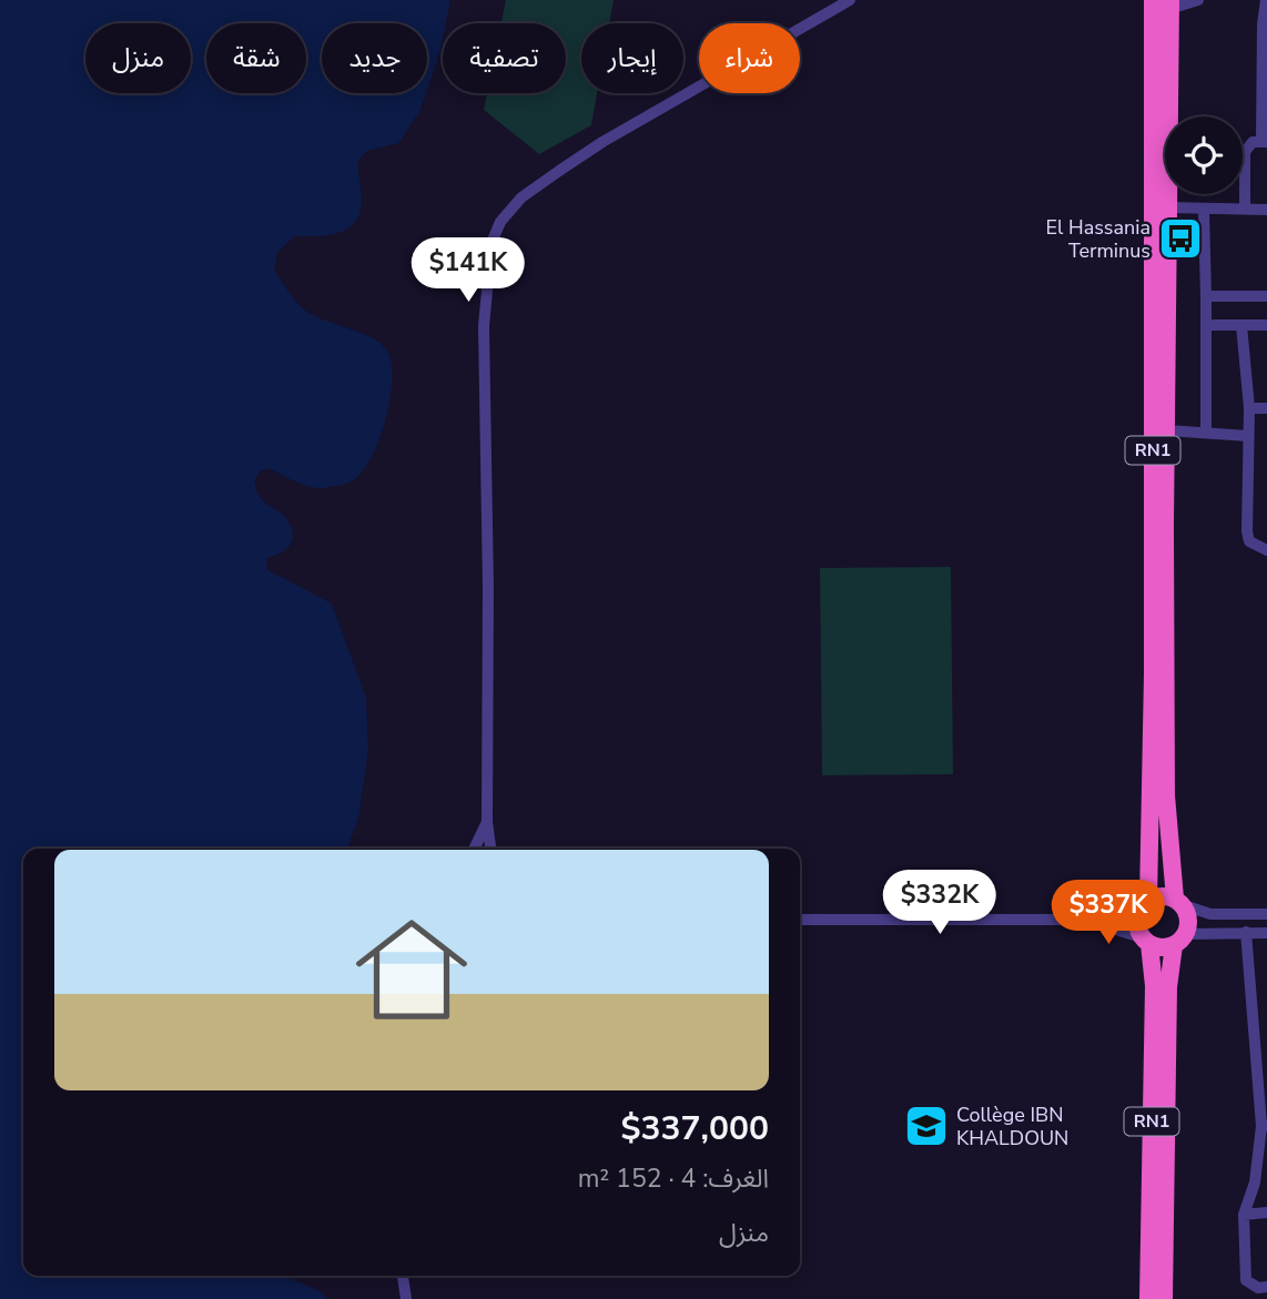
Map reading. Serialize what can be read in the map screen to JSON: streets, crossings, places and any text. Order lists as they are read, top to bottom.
{
  "streets": {
    "highway": ["RN1"]
  },
  "places": {
    "bus stop": ["El Hassania Terminus"],
    "school or university": ["Collège IBN KHALDOUN"]
  },
  "page": {
    "chip": [
      "شراء",
      "إيجار",
      "تصفية",
      "جديد",
      "شقة",
      "منزل"
    ],
    "price": ["$141K", "$332K", "$337K"],
    "list": [
      {
        "name": "$337,000",
        "note": "الغرف: 4 · 152 m² · منزل"
      }
    ]
  }
}
